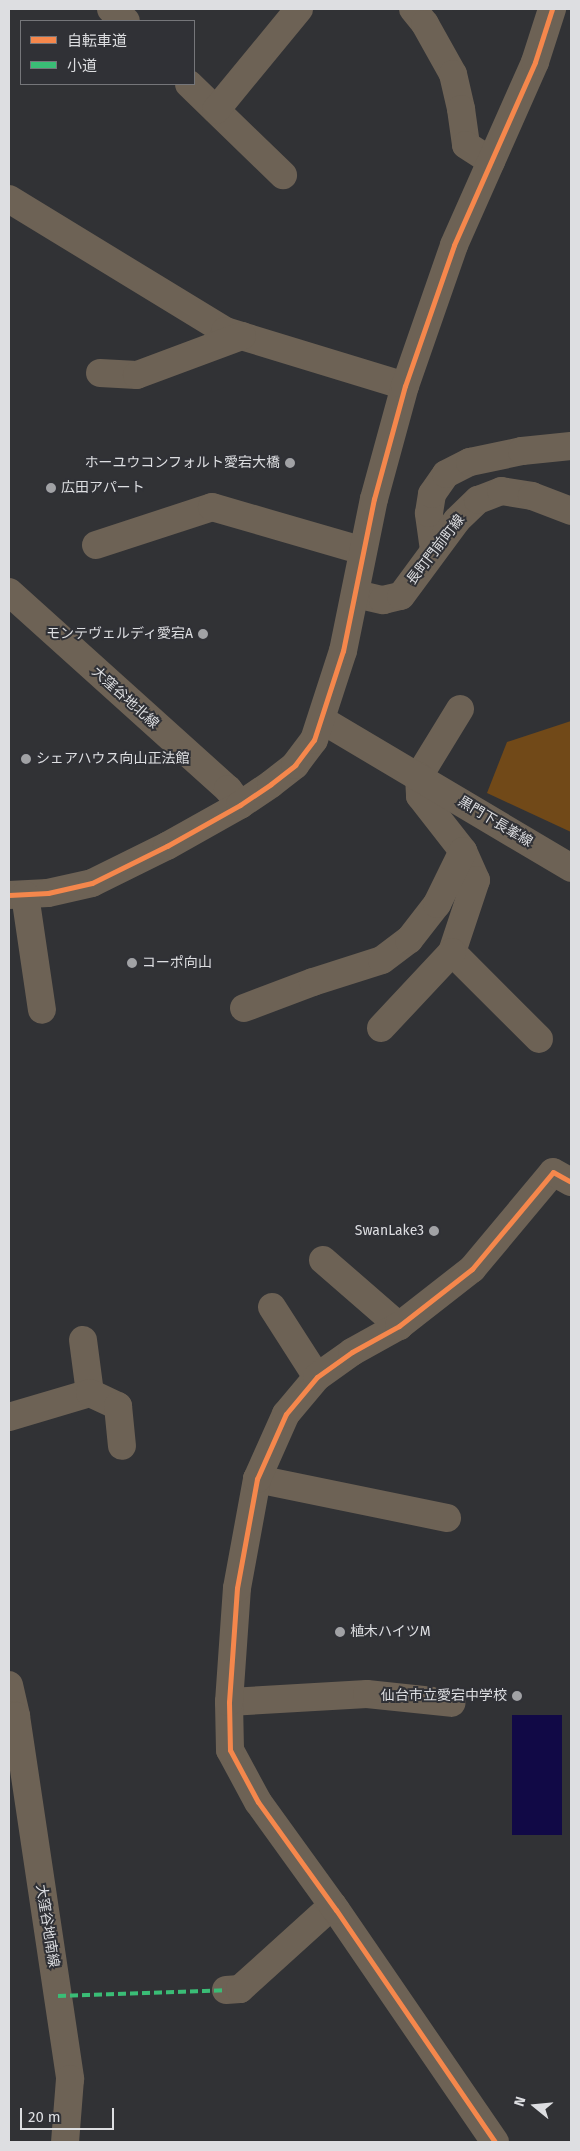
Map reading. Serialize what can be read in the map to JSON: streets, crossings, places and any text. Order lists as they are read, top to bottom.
{
  "streets": {
    "street": [
      "長町門前町線",
      "大窪谷地北線",
      "黒門下長峯線",
      "大窪谷地南線"
    ]
  },
  "places": [
    "ホーユウコンフォルト愛宕大橋",
    "広田アパート",
    "モンテヴェルディ愛宕A",
    "シェアハウス向山正法館",
    "コーポ向山",
    "SwanLake3",
    "植木ハイツM",
    "仙台市立愛宕中学校"
  ],
  "legend": ["自転車道", "小道"],
  "scale_bar": "20 m",
  "north": "left"
}
